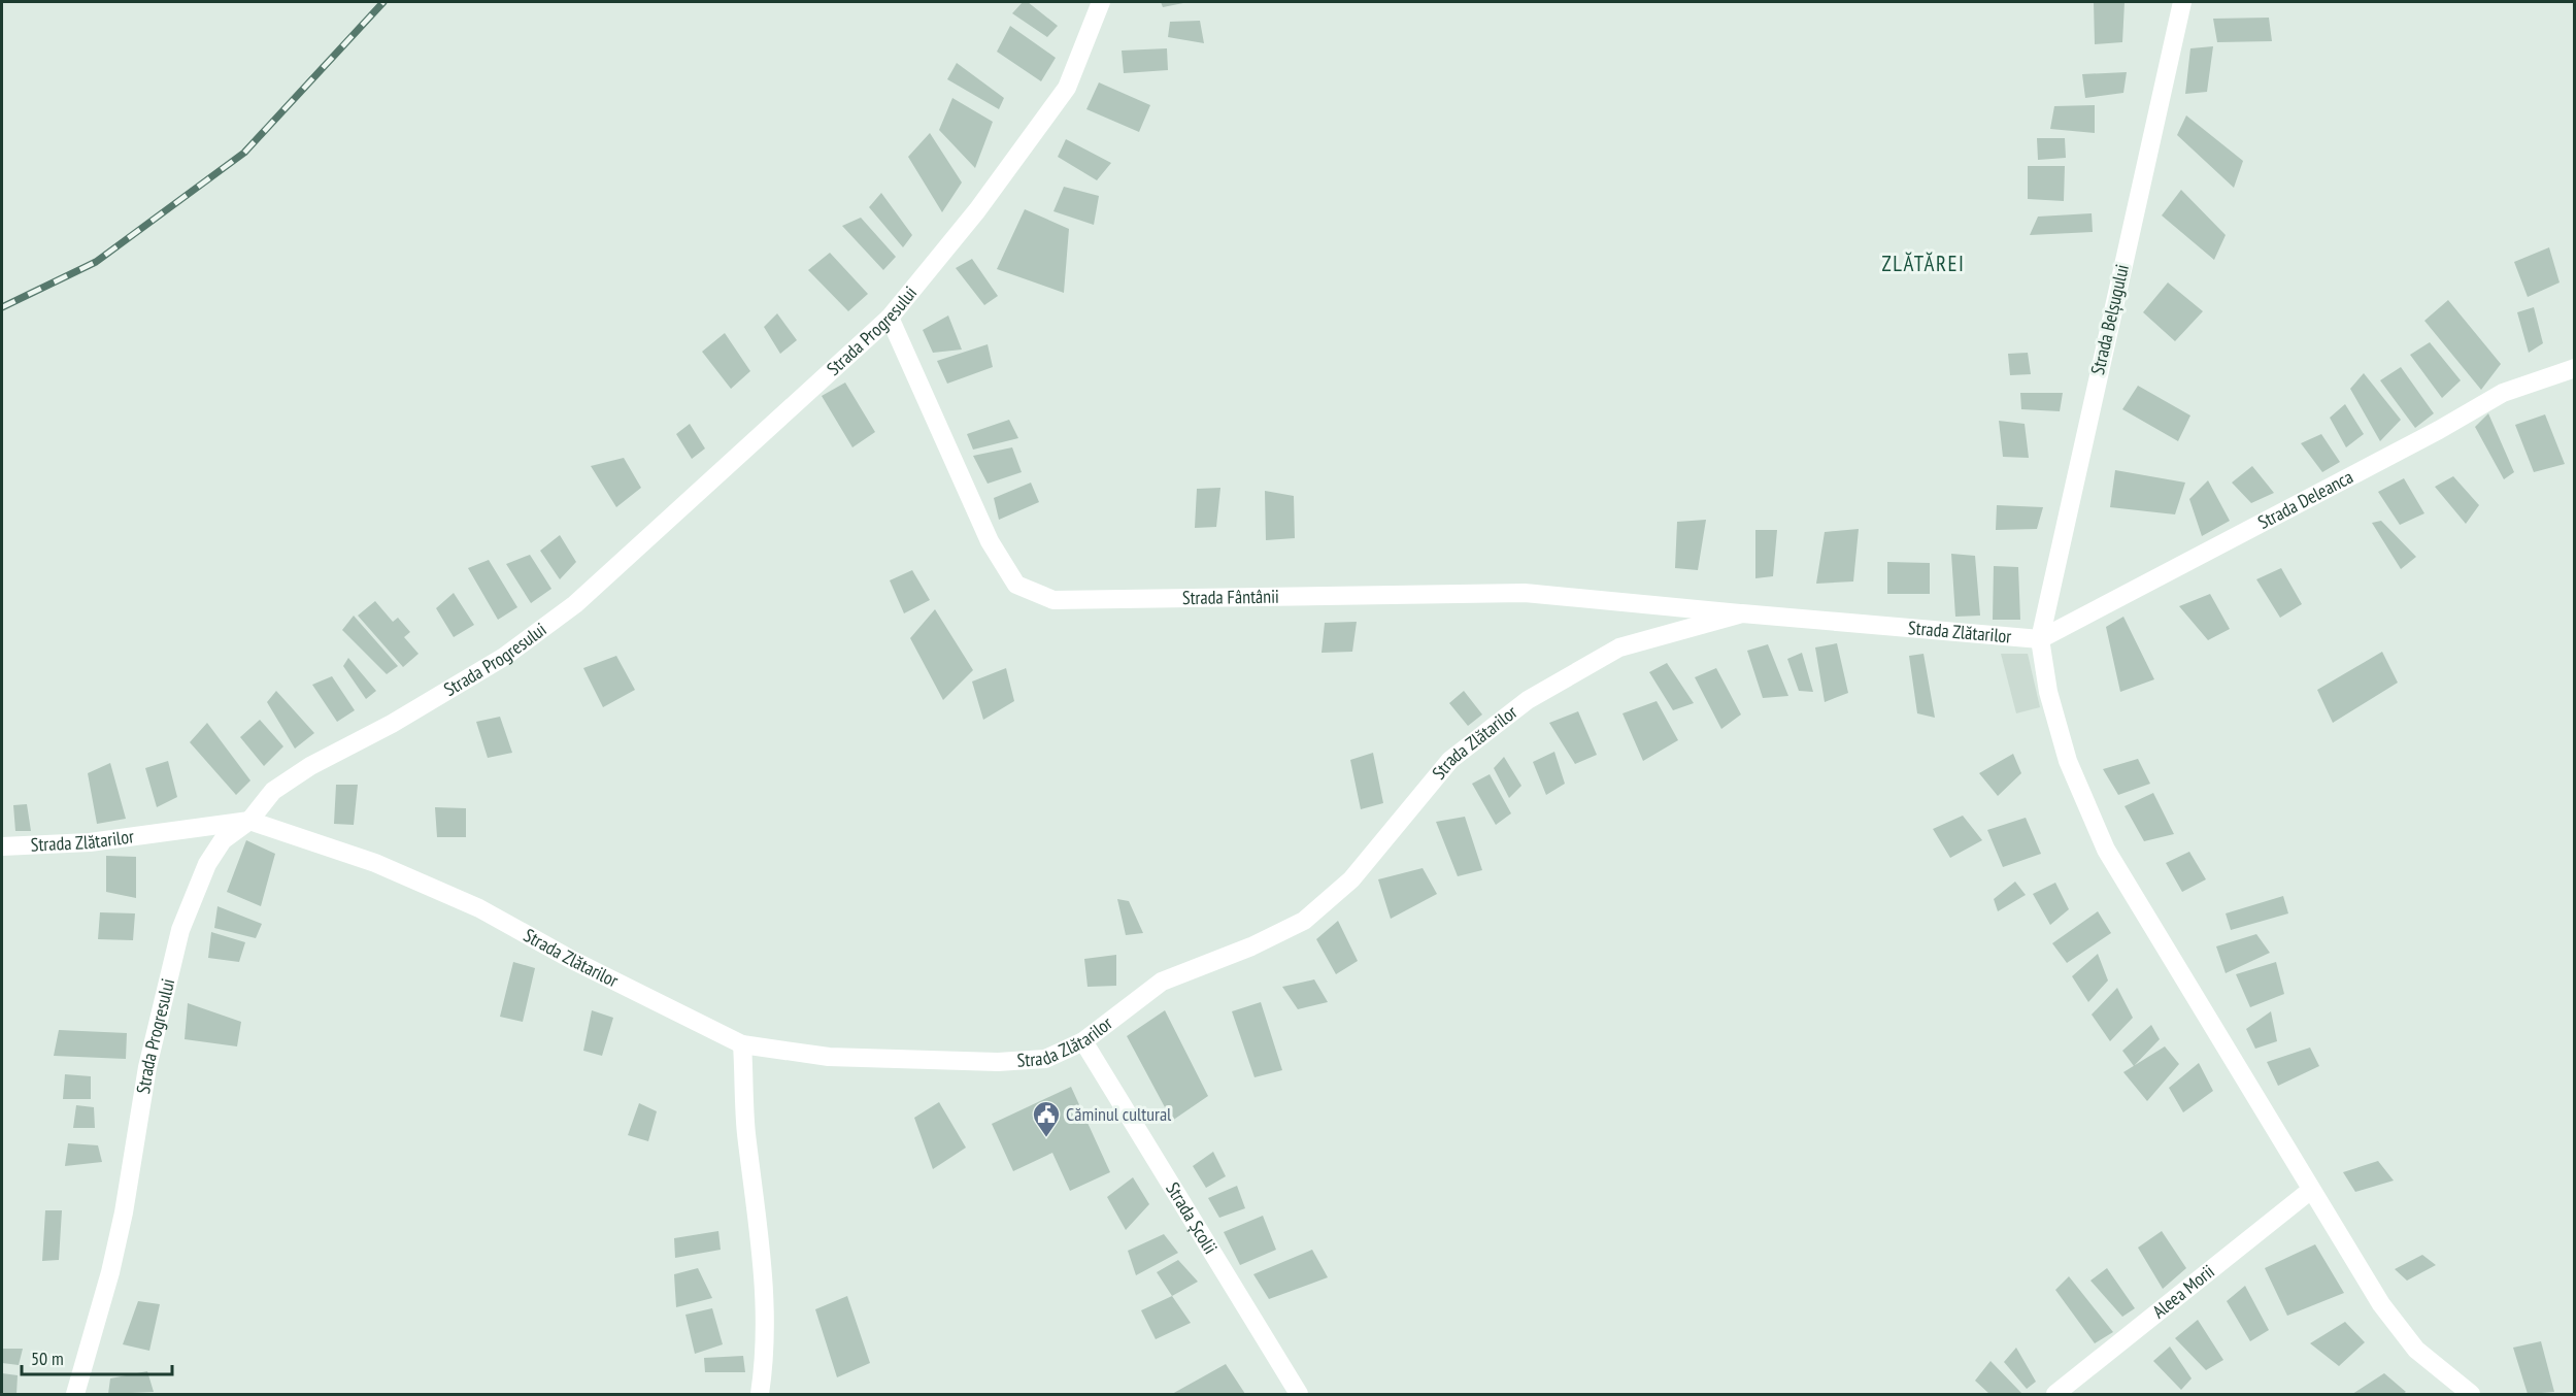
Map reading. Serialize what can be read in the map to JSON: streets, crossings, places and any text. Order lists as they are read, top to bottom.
{
  "streets": {
    "street": [
      "Strada Belșugului",
      "Strada Progresului",
      "Strada Deleanca",
      "Strada Fântânii",
      "Strada Zlătarilor",
      "Strada Școlii",
      "Aleea Morii"
    ]
  },
  "crossings": [
    ["Strada Belșugului", "Strada Deleanca"],
    ["Strada Belșugului", "Strada Zlătarilor"],
    ["Strada Progresului", "Strada Fântânii"],
    ["Strada Progresului", "Strada Zlătarilor"],
    ["Strada Deleanca", "Strada Zlătarilor"],
    ["Strada Fântânii", "Strada Zlătarilor"],
    ["Strada Zlătarilor", "Strada Școlii"]
  ],
  "districts": ["ZLĂTĂREI"],
  "places": {
    "public building": ["Căminul cultural"]
  },
  "scale_bar": "50 m"
}
